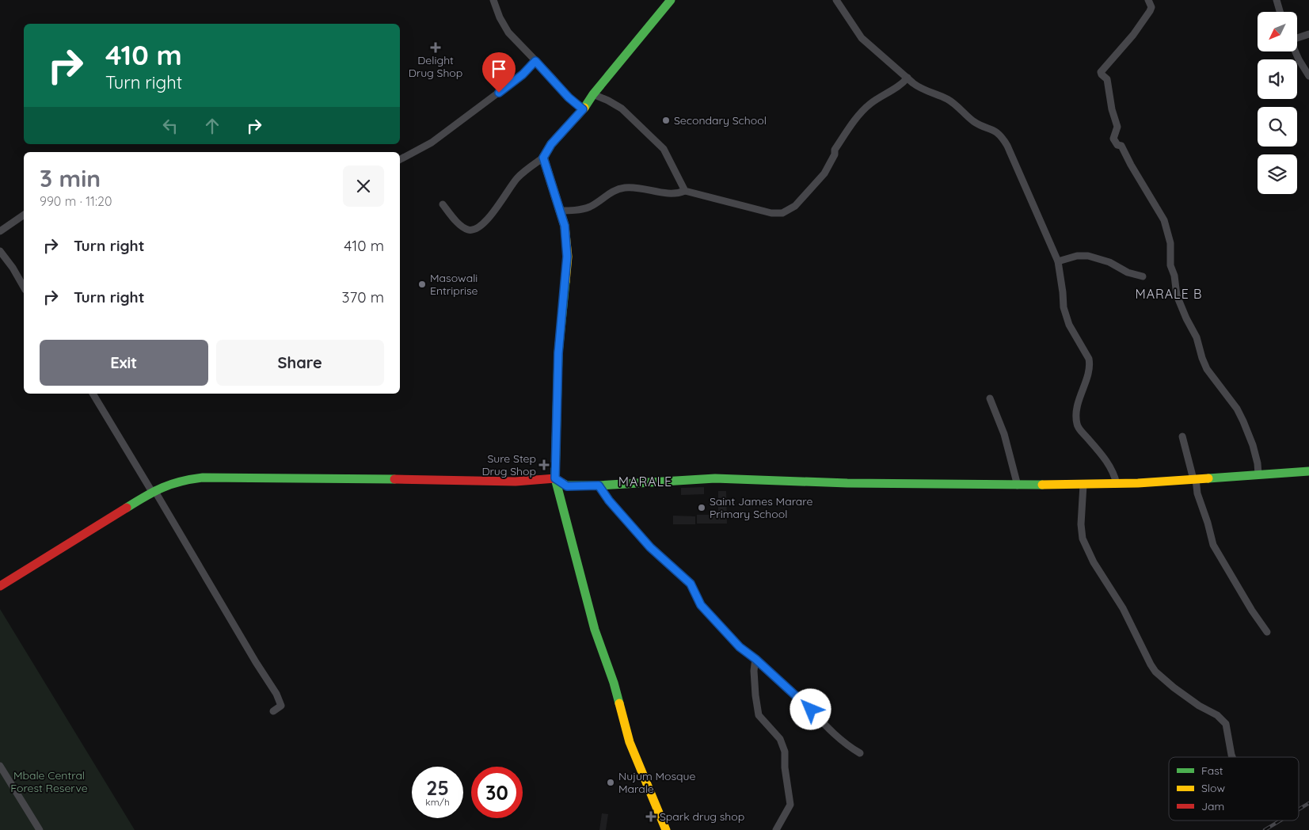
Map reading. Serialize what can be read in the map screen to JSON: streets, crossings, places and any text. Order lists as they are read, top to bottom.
{
  "districts": ["MARALE B", "MARALE"],
  "parks": ["Mbale Central Forest Reserve"],
  "places": {
    "health": ["Delight Drug Shop", "Sure Step Drug Shop", "Spark drug shop"],
    "other": [
      "Secondary School",
      "Masowali Entriprise",
      "Saint James Marare Primary School",
      "Nujum Mosque Marale"
    ]
  },
  "legend": ["Fast", "Slow", "Jam"],
  "north": "bottom left",
  "page": {
    "turn": ["410 m", "Turn right"],
    "heading": ["3 min", "990 m · 11:20"],
    "list": [
      {
        "name": "Turn right",
        "value": "410 m"
      },
      {
        "name": "Turn right",
        "value": "370 m"
      }
    ],
    "buttons": ["Exit", "Share"],
    "speed": "25 km/h",
    "limit": "30"
  }
}
